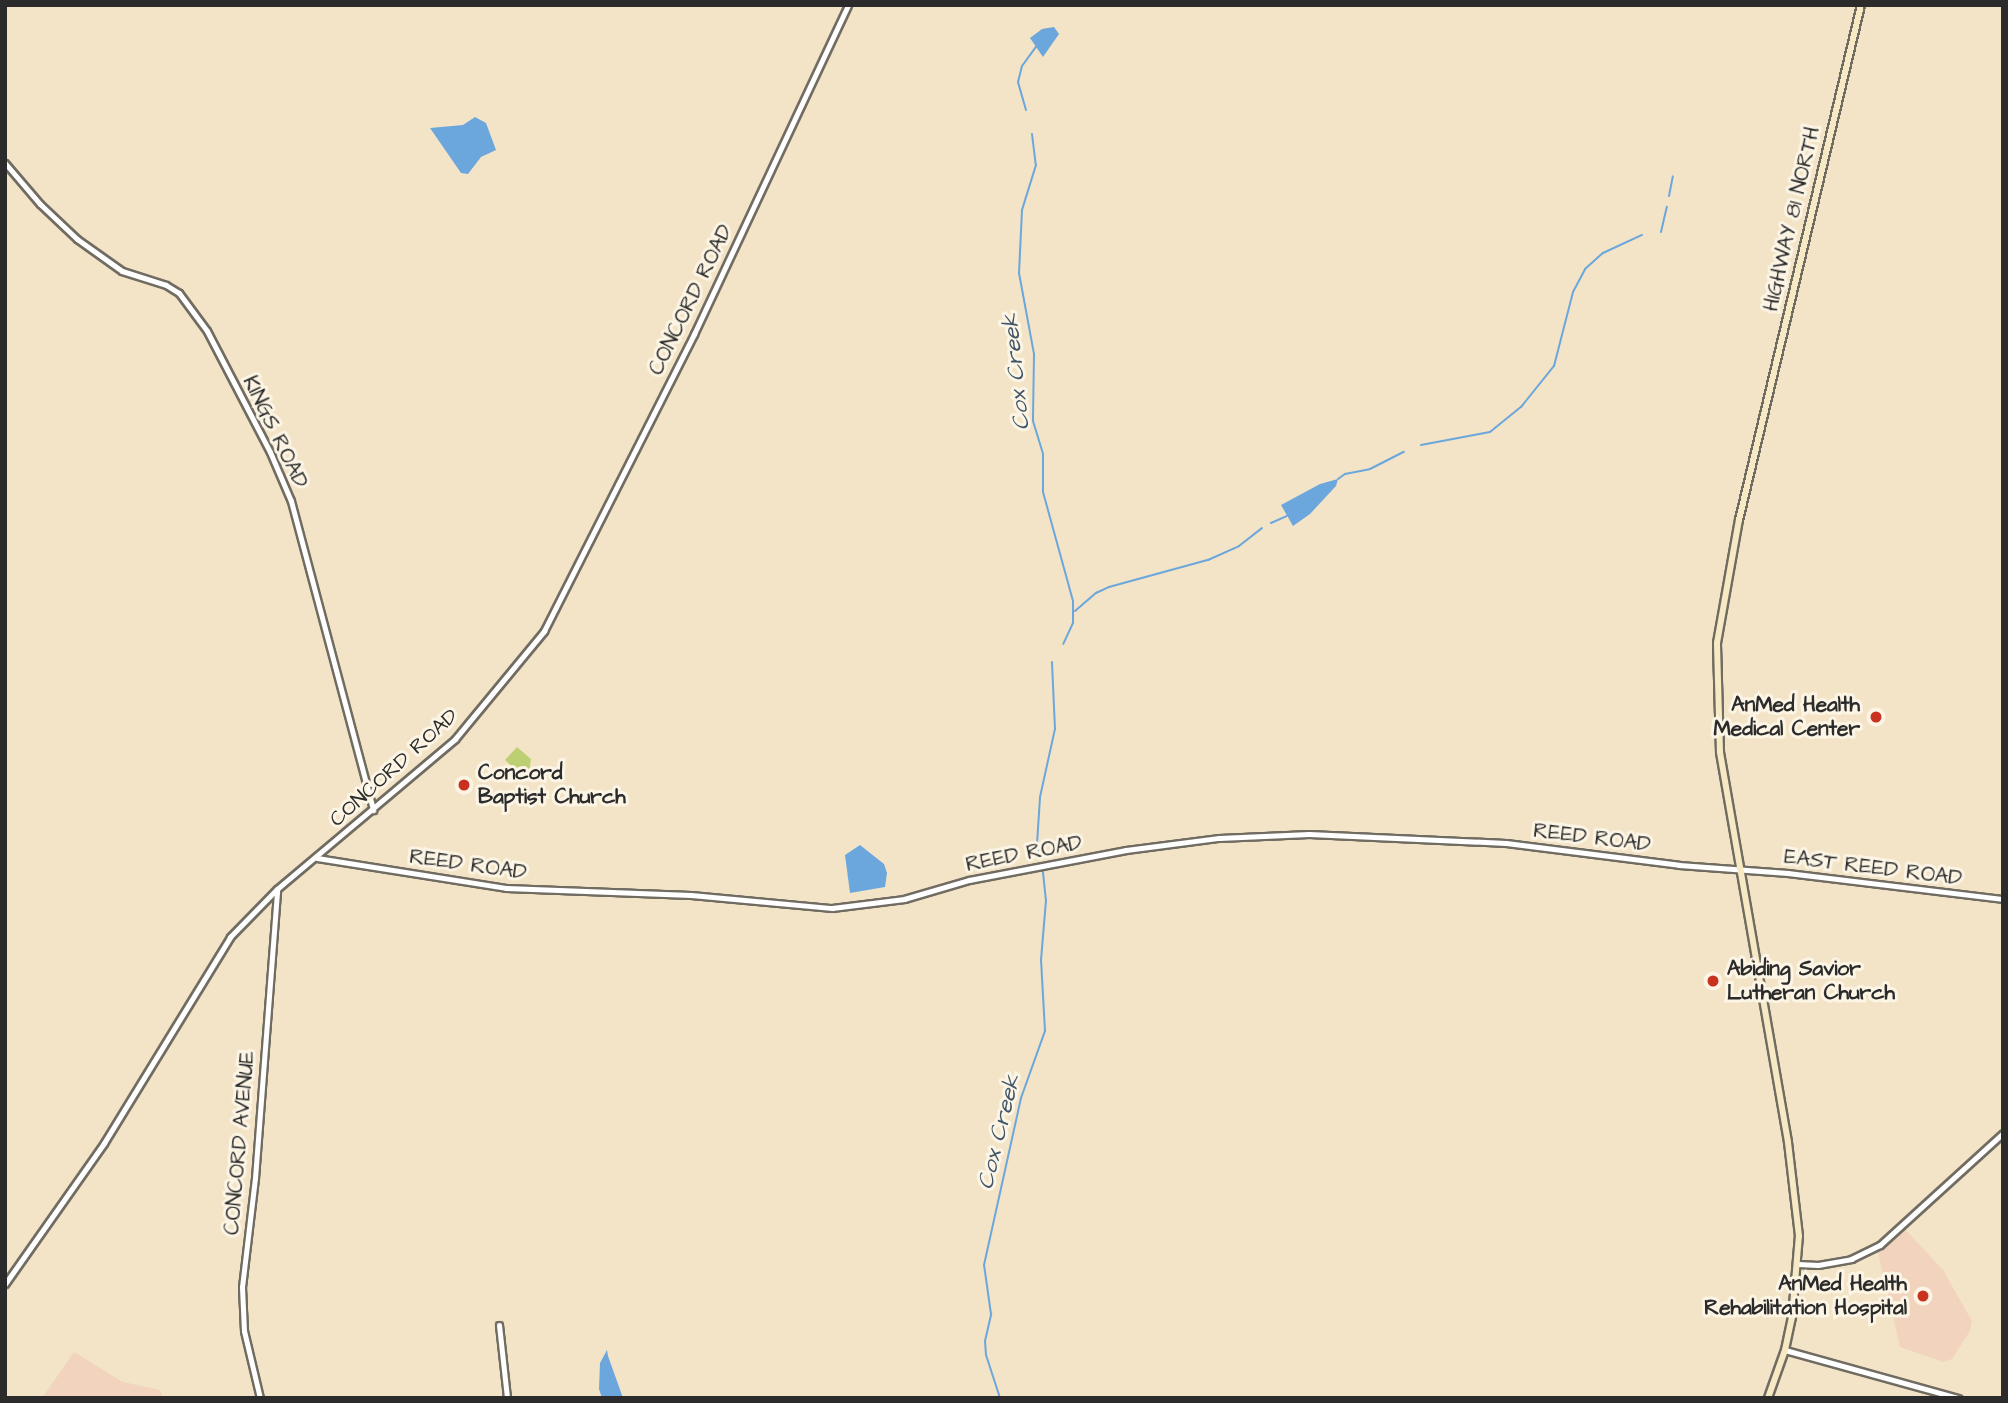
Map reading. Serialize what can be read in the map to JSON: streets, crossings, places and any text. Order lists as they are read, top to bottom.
{
  "streets": {
    "main road": ["HIGHWAY 81 NORTH"],
    "street": [
      "CONCORD ROAD",
      "KINGS ROAD",
      "REED ROAD",
      "EAST REED ROAD",
      "CONCORD AVENUE"
    ]
  },
  "crossings": [
    ["HIGHWAY 81 NORTH", "REED ROAD"],
    ["HIGHWAY 81 NORTH", "EAST REED ROAD"],
    ["CONCORD ROAD", "KINGS ROAD"],
    ["CONCORD ROAD", "REED ROAD"],
    ["CONCORD ROAD", "CONCORD AVENUE"],
    ["REED ROAD", "EAST REED ROAD"]
  ],
  "water": ["Cox Creek"],
  "places": [
    "AnMed Health Medical Center",
    "Concord Baptist Church",
    "Abiding Savior Lutheran Church",
    "AnMed Health Rehabilitation Hospital"
  ]
}
